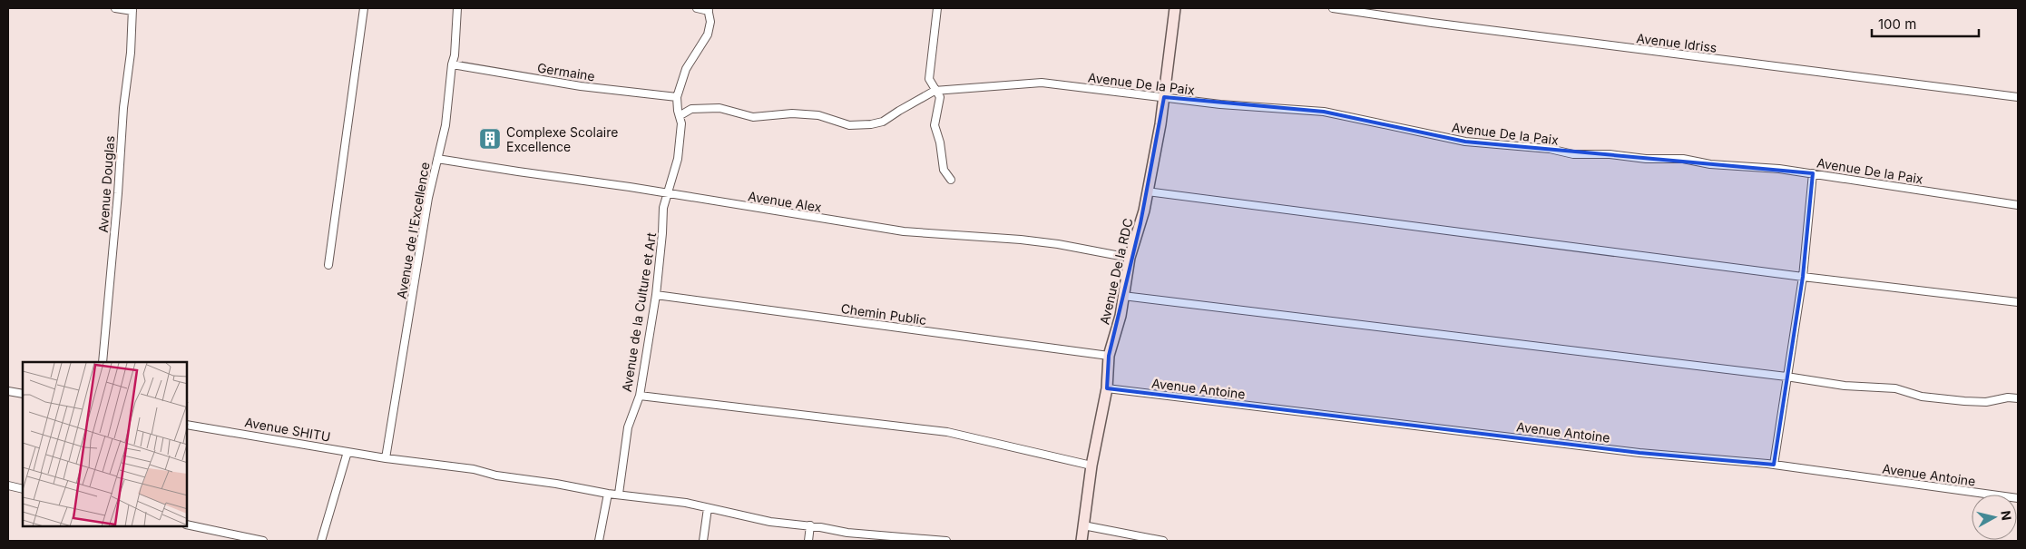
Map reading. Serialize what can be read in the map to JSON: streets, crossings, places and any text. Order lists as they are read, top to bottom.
{
  "streets": {
    "street": [
      "Avenue Idriss",
      "Germaine",
      "Avenue De la Paix",
      "Avenue Douglas",
      "Avenue Alex",
      "Avenue de l'Excellence",
      "Avenue De la RDC",
      "Avenue de la Culture et Art",
      "Chemin Public",
      "Avenue Antoine",
      "Avenue SHITU"
    ]
  },
  "crossings": [
    ["Germaine", "Avenue de l'Excellence"],
    ["Germaine", "Avenue de la Culture et Art"],
    ["Avenue De la Paix", "Avenue De la RDC"],
    ["Avenue Alex", "Avenue de l'Excellence"],
    ["Avenue Alex", "Avenue De la RDC"],
    ["Avenue Alex", "Avenue de la Culture et Art"],
    ["Avenue de l'Excellence", "Avenue SHITU"],
    ["Avenue De la RDC", "Chemin Public"],
    ["Avenue De la RDC", "Avenue Antoine"],
    ["Avenue de la Culture et Art", "Chemin Public"],
    ["Avenue de la Culture et Art", "Avenue SHITU"]
  ],
  "places": {
    "building": ["Complexe Scolaire Excellence"]
  },
  "scale_bar": "100 m",
  "north": "right"
}
